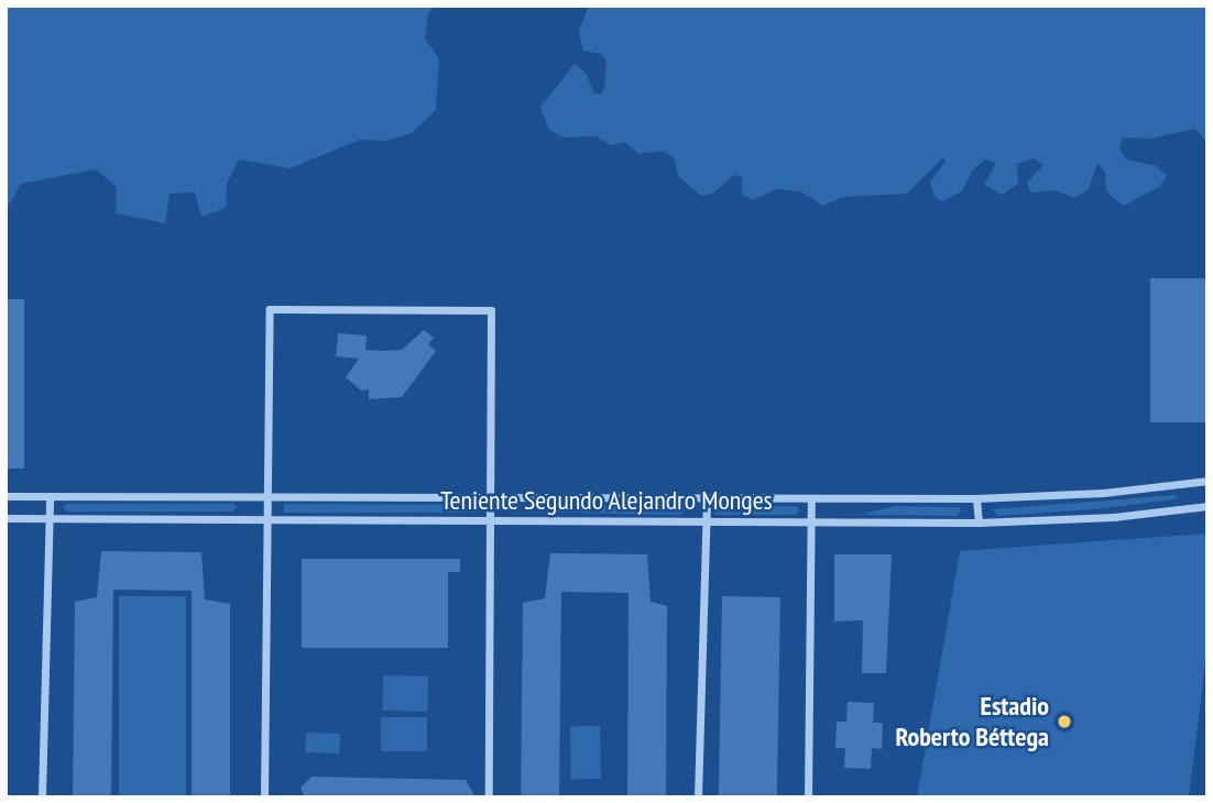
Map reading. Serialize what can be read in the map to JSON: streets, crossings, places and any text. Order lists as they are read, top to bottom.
{
  "streets": {
    "street": ["Teniente Segundo Alejandro Monges"]
  },
  "places": ["Estadio Roberto Béttega"]
}
